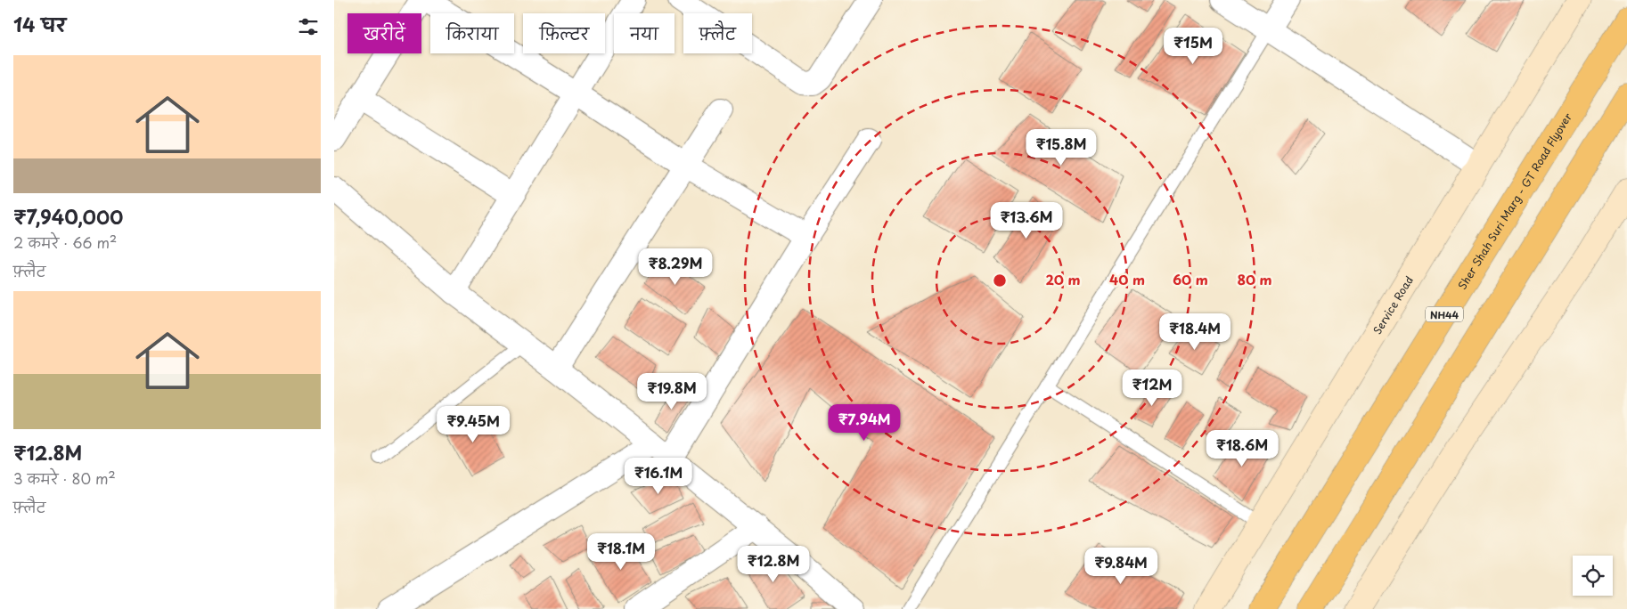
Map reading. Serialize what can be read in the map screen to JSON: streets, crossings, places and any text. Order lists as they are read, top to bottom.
{
  "streets": {
    "highway": ["Sher Shah Suri Marg - GT Road Flyover", "NH44"],
    "street": ["Service Road"]
  },
  "page": {
    "heading": "14 घर",
    "chip": [
      "खरीदें",
      "किराया",
      "फ़िल्टर",
      "नया",
      "फ़्लैट"
    ],
    "price": [
      "₹15M",
      "₹15.8M",
      "₹13.6M",
      "₹8.29M",
      "₹18.4M",
      "₹12M",
      "₹19.8M",
      "₹7.94M",
      "₹9.45M",
      "₹18.6M",
      "₹16.1M",
      "₹18.1M",
      "₹12.8M",
      "₹9.84M"
    ],
    "list": [
      {
        "name": "₹7,940,000",
        "note": "2 कमरे · 66 m² · फ़्लैट"
      },
      {
        "name": "₹12.8M",
        "note": "3 कमरे · 80 m² · फ़्लैट"
      }
    ]
  },
  "rings": [
    "20 m",
    "40 m",
    "60 m",
    "80 m"
  ]
}
